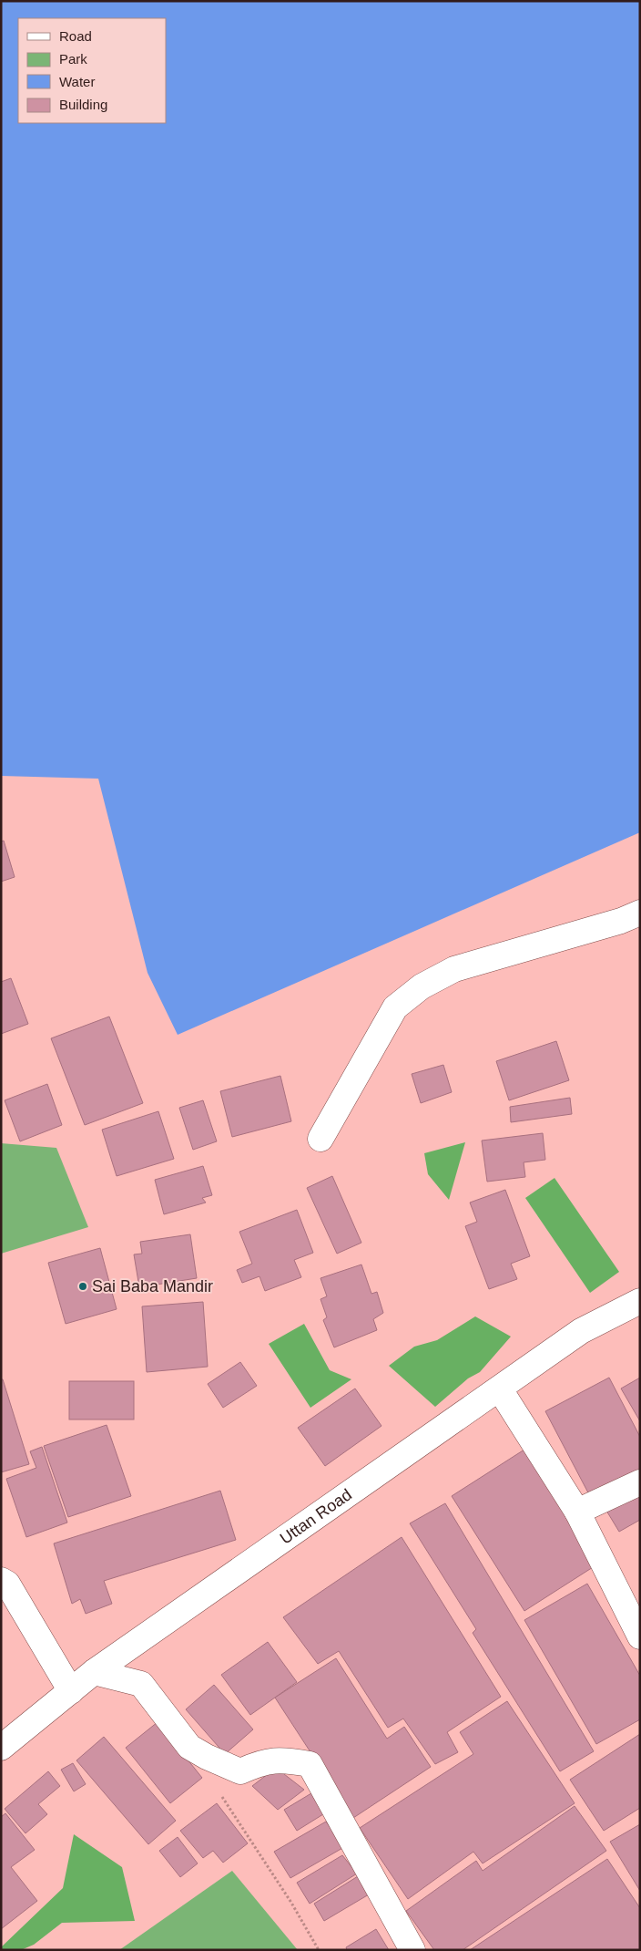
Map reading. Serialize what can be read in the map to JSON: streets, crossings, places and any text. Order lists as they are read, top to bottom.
{
  "streets": {
    "street": ["Uttan Road"]
  },
  "places": ["Sai Baba Mandir"],
  "legend": [
    "Road",
    "Park",
    "Water",
    "Building"
  ]
}
